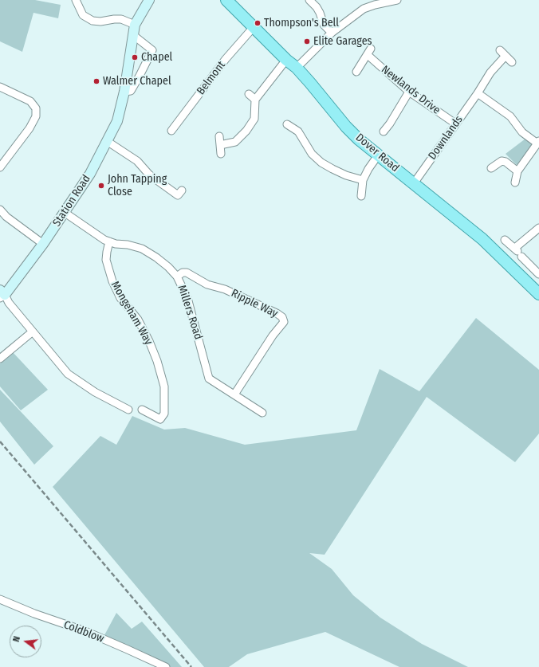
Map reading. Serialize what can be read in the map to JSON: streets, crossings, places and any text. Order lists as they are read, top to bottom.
{
  "streets": {
    "main road": ["Dover Road"],
    "street": [
      "Belmont",
      "Newlands Drive",
      "Downlands",
      "Station Road",
      "Ripple Way",
      "Millers Road",
      "Mongeham Way",
      "Coldblow"
    ]
  },
  "crossings": [
    ["Belmont", "Dover Road"],
    ["Newlands Drive", "Downlands"],
    ["Downlands", "Dover Road"],
    ["Station Road", "Millers Road"],
    ["Ripple Way", "Millers Road"],
    ["Millers Road", "Mongeham Way"]
  ],
  "places": [
    "Thompson's Bell",
    "Elite Garages",
    "Chapel",
    "Walmer Chapel",
    "John Tapping Close"
  ],
  "north": "left"
}
